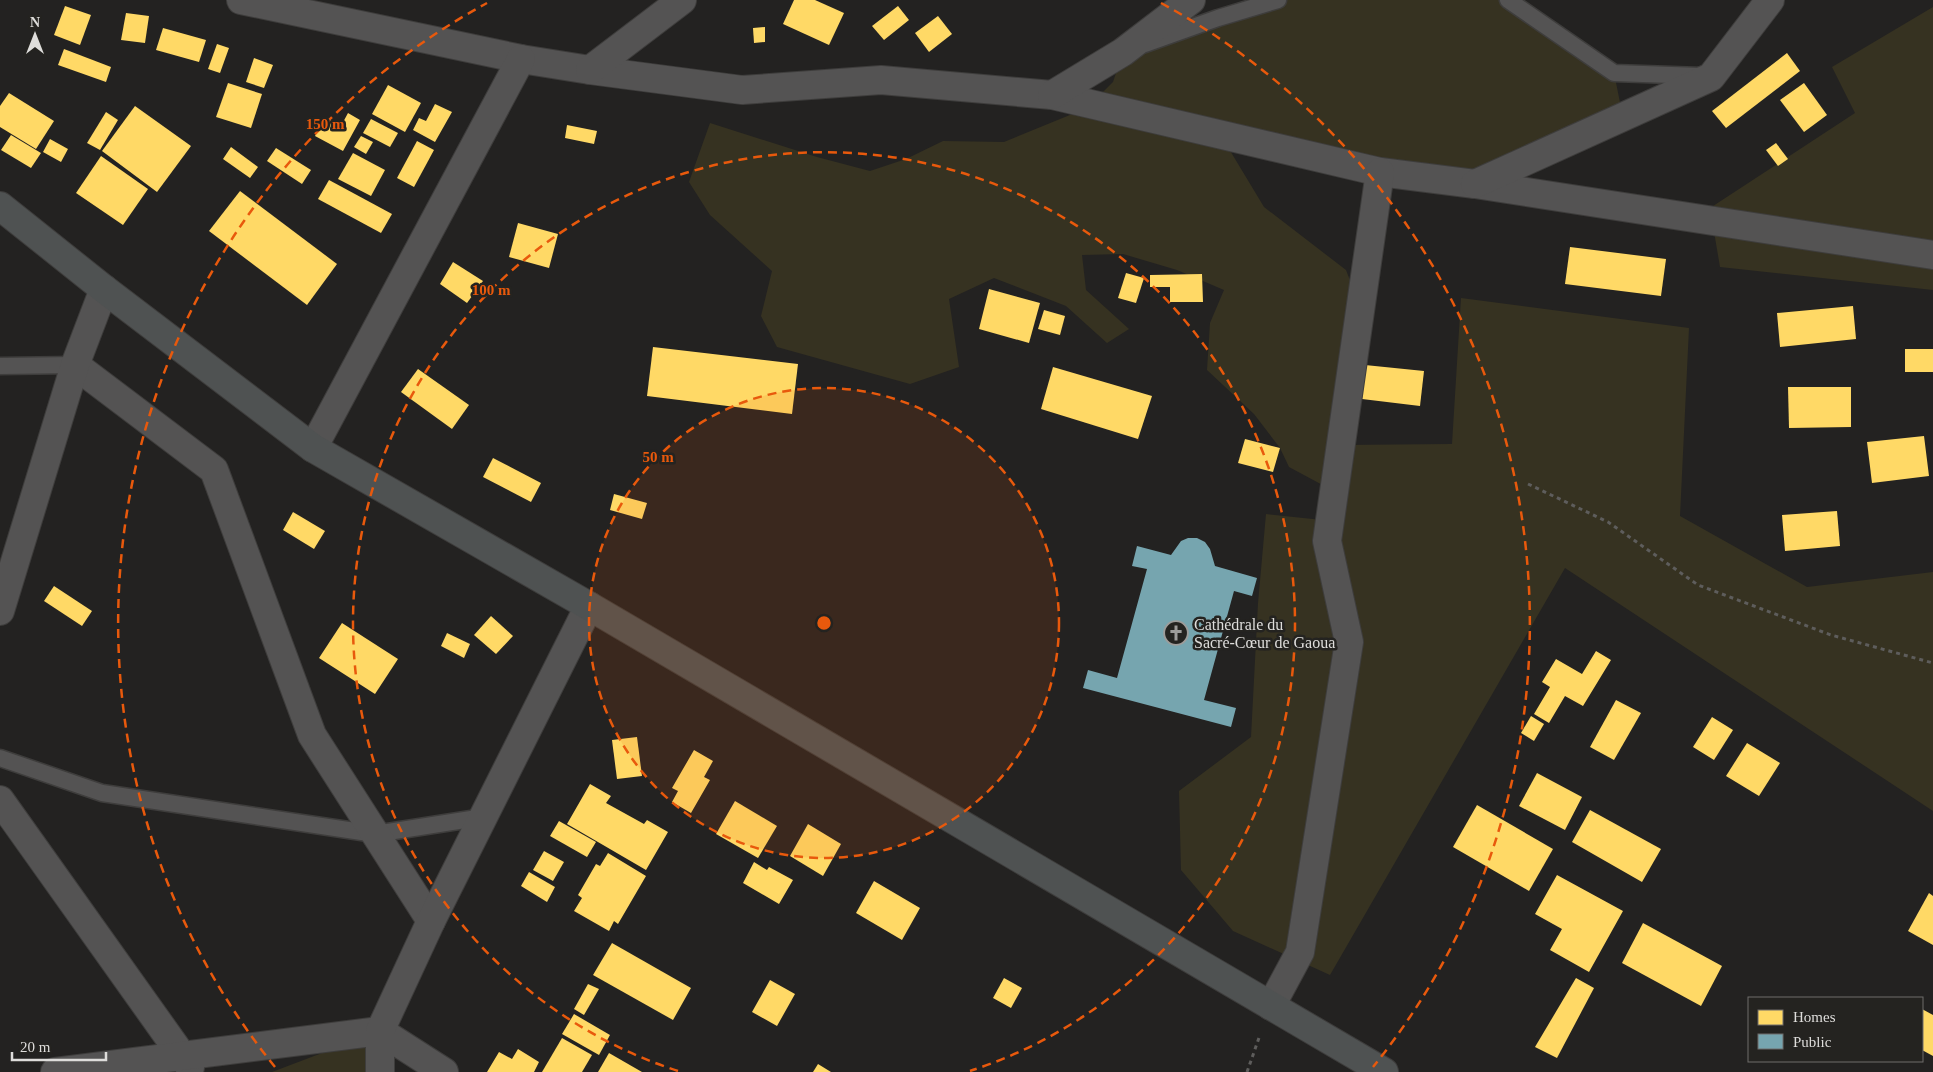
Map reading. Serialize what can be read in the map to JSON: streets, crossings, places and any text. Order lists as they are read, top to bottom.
{
  "places": {
    "church": ["Cathédrale du Sacré-Cœur de Gaoua"]
  },
  "legend": ["Homes", "Public"],
  "scale_bar": "20 m",
  "north": "top",
  "rings": ["150 m", "100 m", "50 m"]
}
